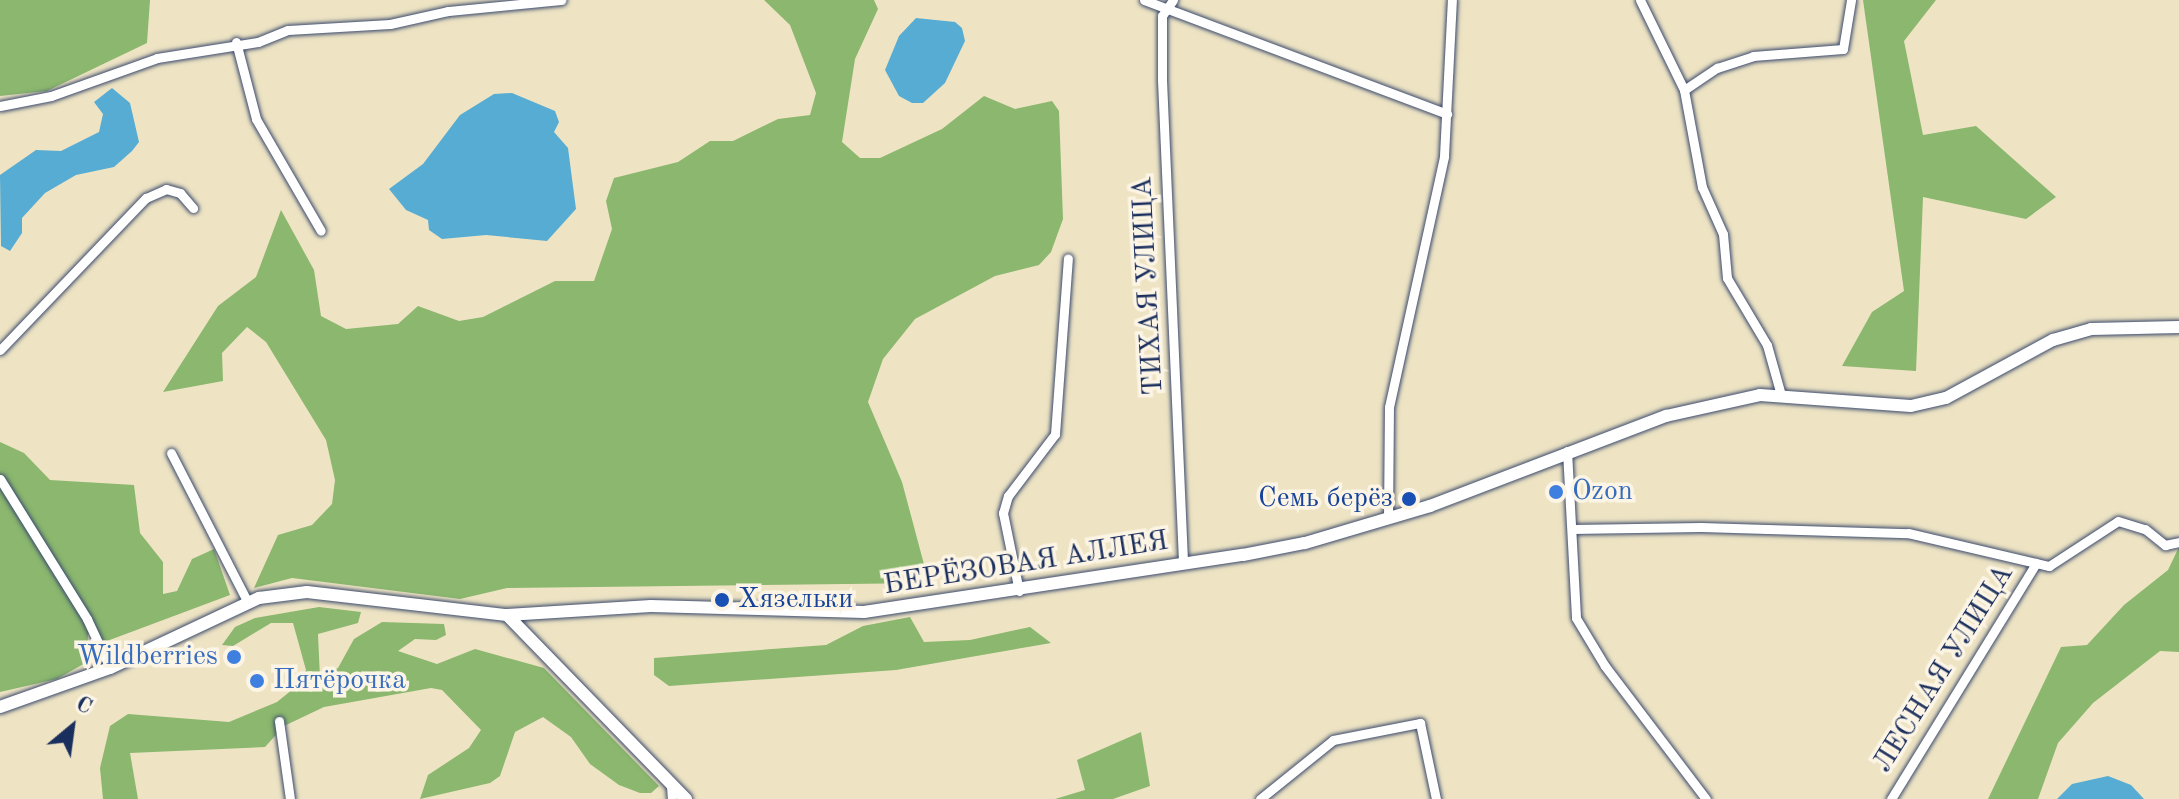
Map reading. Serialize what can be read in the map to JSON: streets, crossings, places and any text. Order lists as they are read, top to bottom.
{
  "streets": {
    "street": ["ТИХАЯ УЛИЦА", "БЕРЁЗОВАЯ АЛЛЕЯ", "ЛЕСНАЯ УЛИЦА"]
  },
  "crossings": [
    ["ТИХАЯ УЛИЦА", "БЕРЁЗОВАЯ АЛЛЕЯ"]
  ],
  "places": [
    "Ozon",
    "Семь берёз",
    "Хязельки",
    "Wildberries",
    "Пятёрочка"
  ],
  "north": "top right"
}
